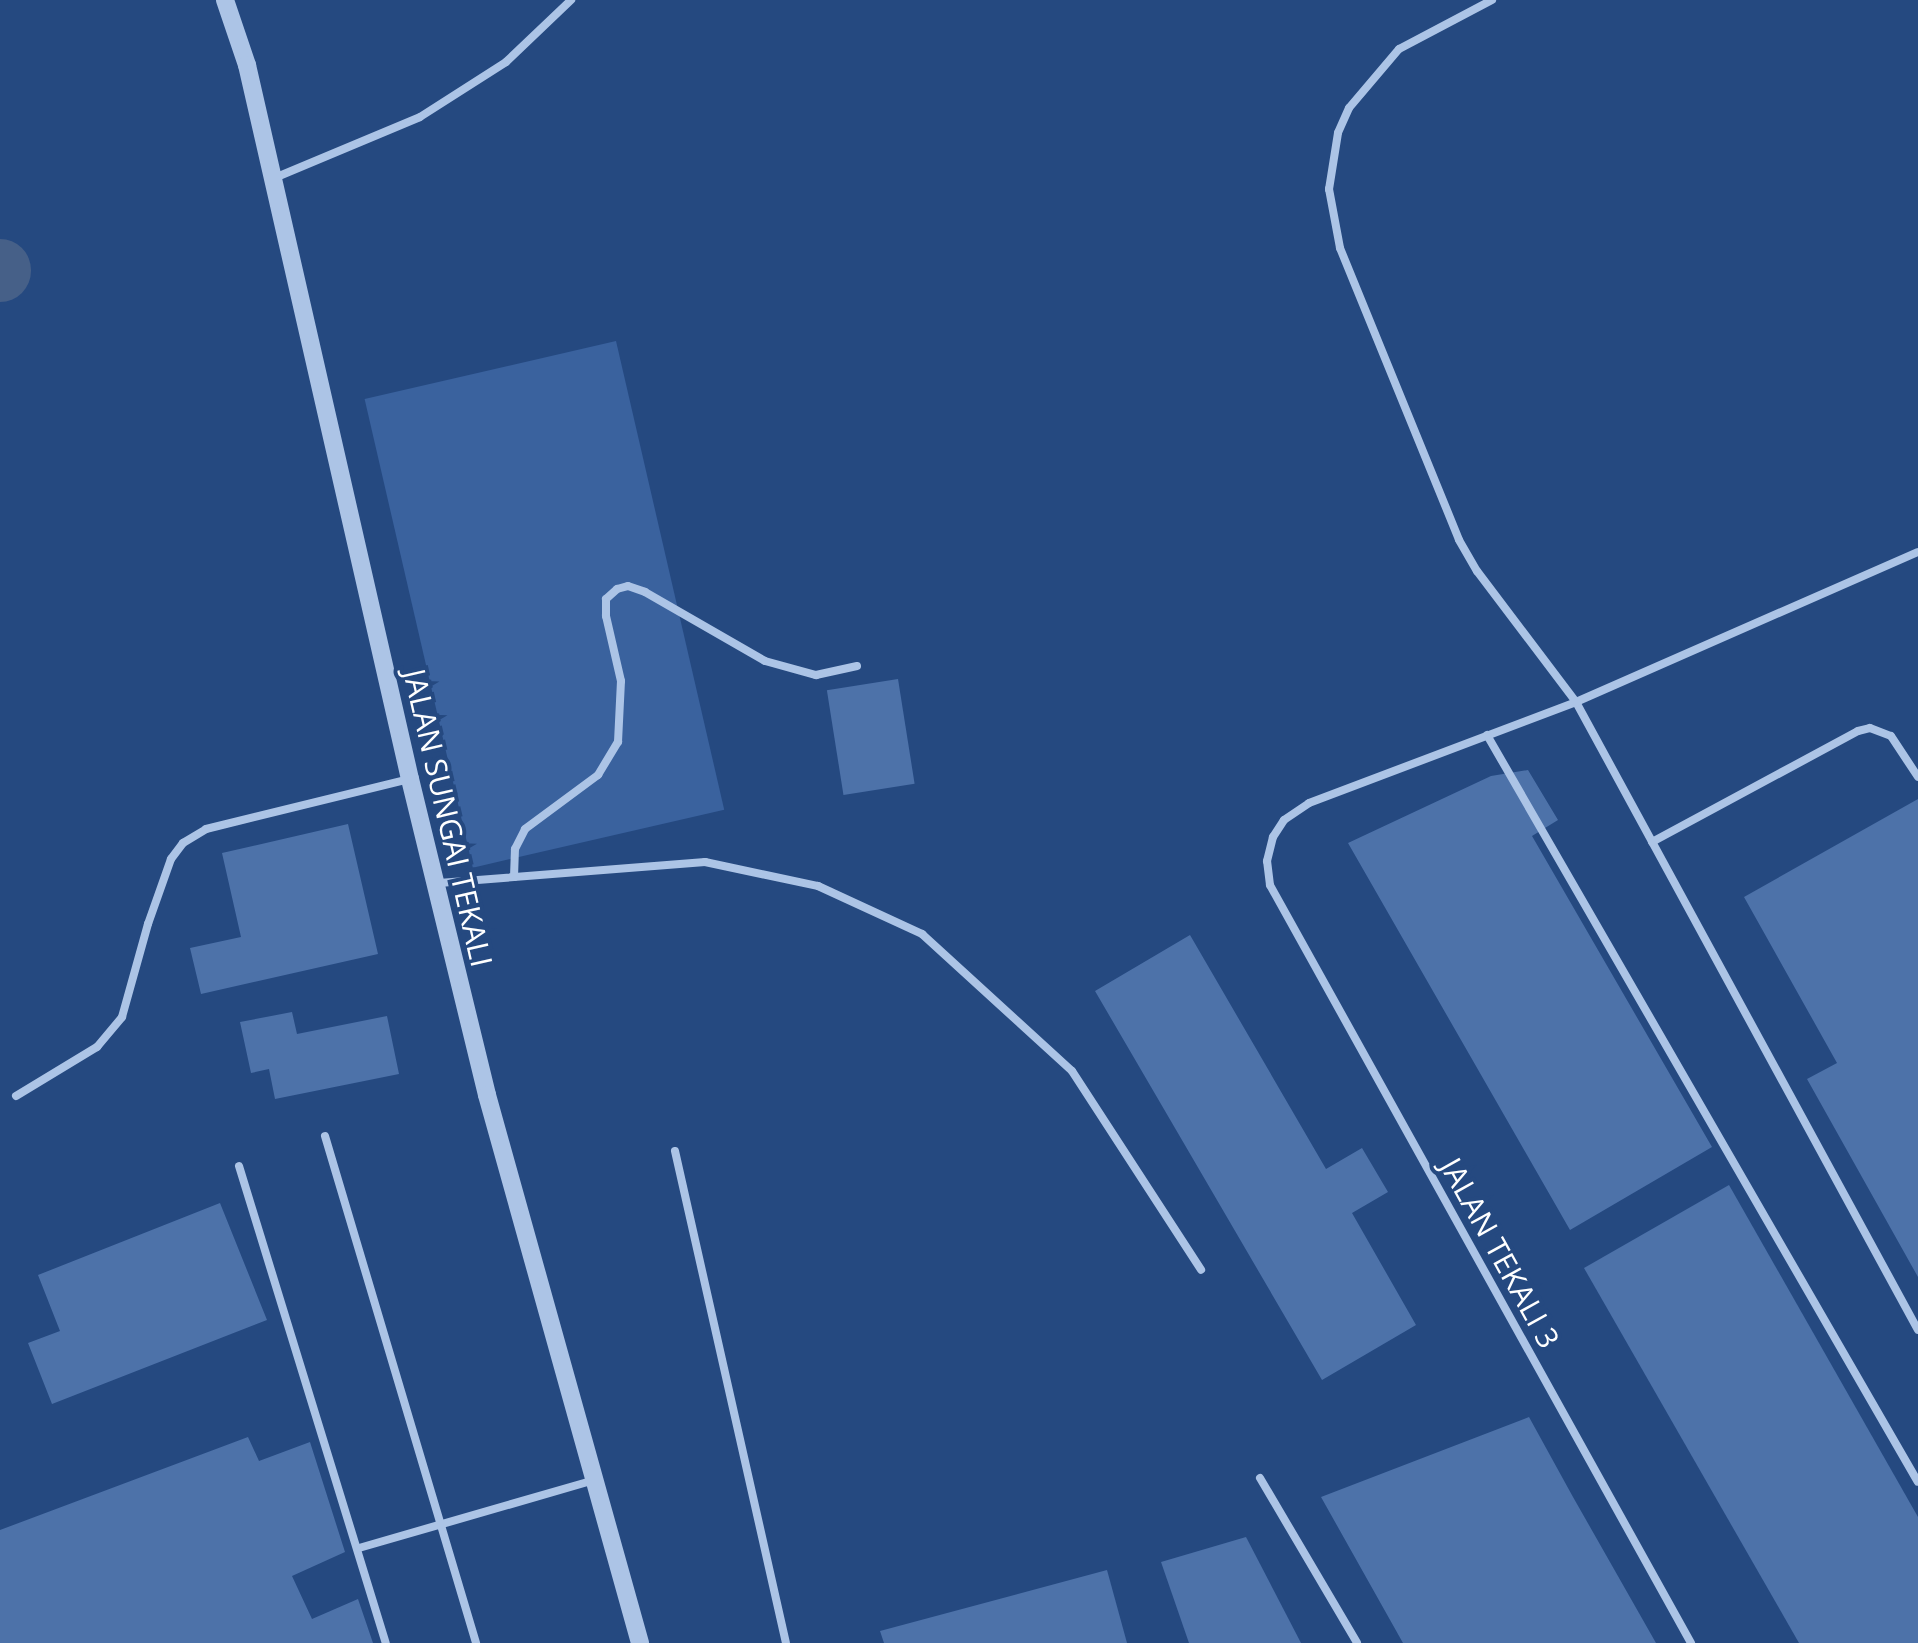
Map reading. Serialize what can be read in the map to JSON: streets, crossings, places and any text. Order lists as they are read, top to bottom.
{
  "streets": {
    "street": ["JALAN SUNGAI TEKALI"],
    "lane": ["JALAN TEKALI 3"]
  }
}
